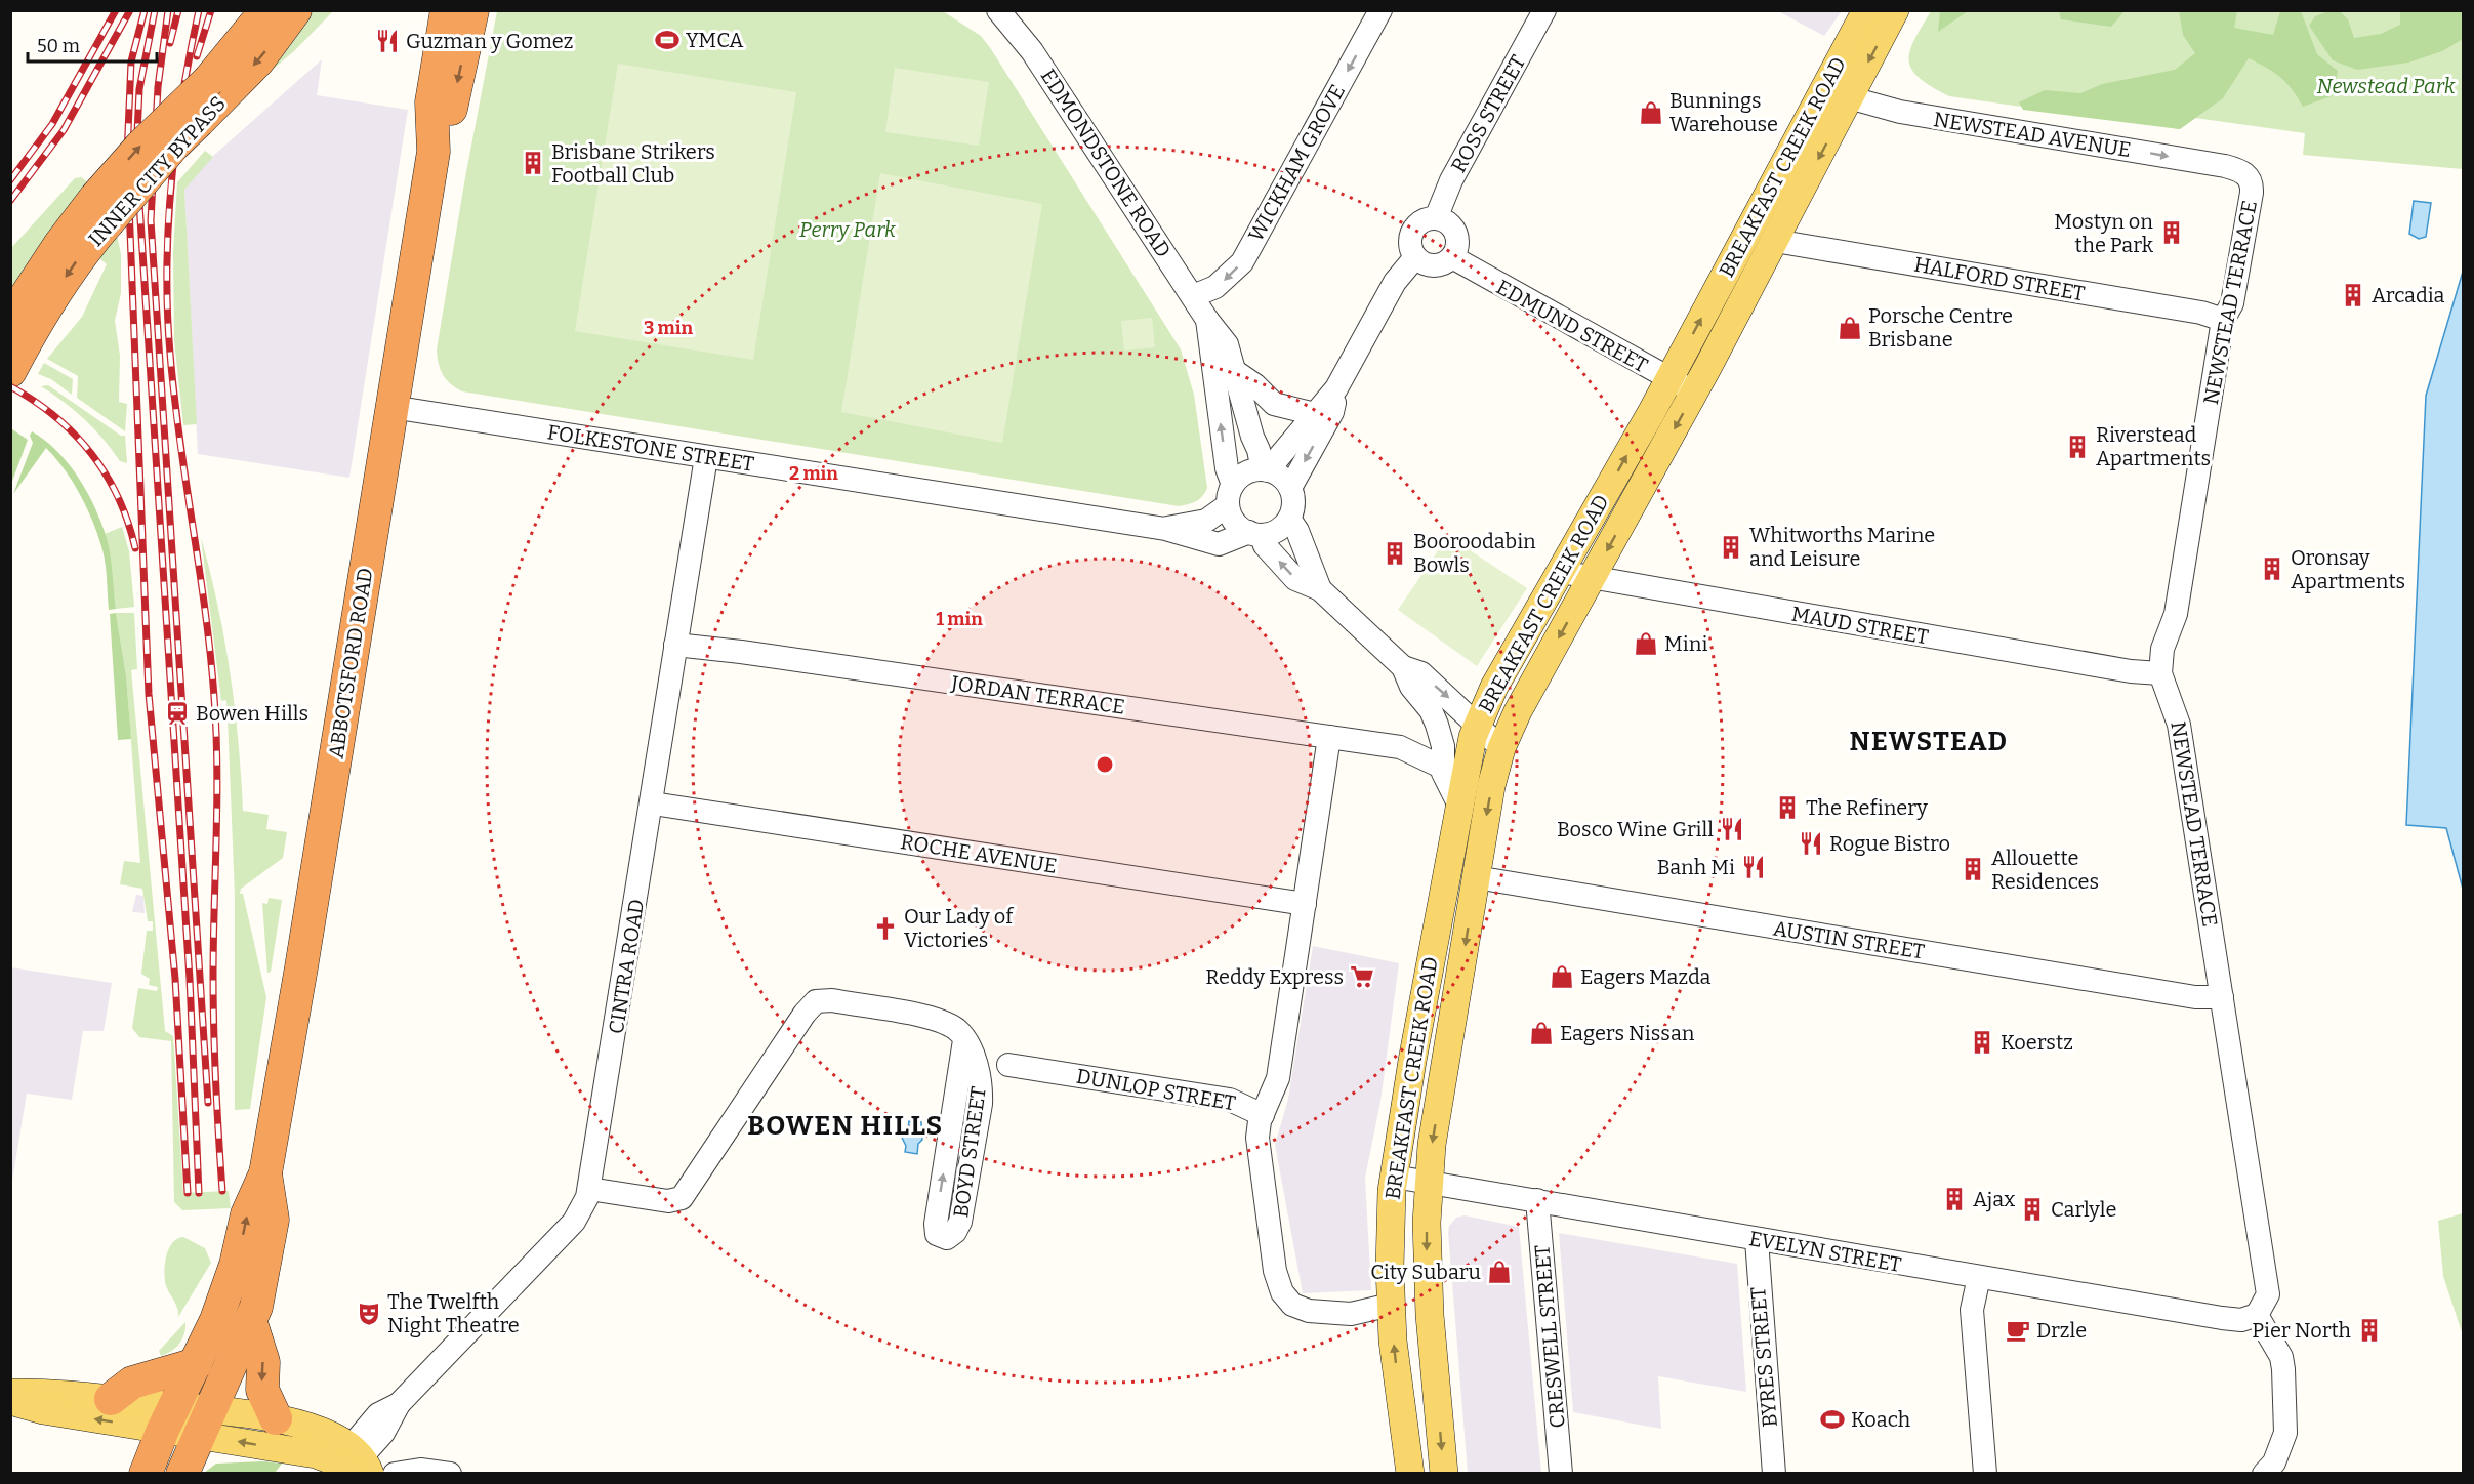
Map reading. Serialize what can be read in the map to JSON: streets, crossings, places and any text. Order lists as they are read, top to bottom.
{
  "streets": {
    "highway": ["INNER CITY BYPASS", "ABBOTSFORD ROAD"],
    "main road": ["BREAKFAST CREEK ROAD"],
    "street": [
      "ROSS STREET",
      "NEWSTEAD AVENUE",
      "EDMONDSTONE ROAD",
      "WICKHAM GROVE",
      "HALFORD STREET",
      "NEWSTEAD TERRACE",
      "EDMUND STREET",
      "FOLKESTONE STREET",
      "MAUD STREET",
      "JORDAN TERRACE",
      "ROCHE AVENUE",
      "AUSTIN STREET",
      "CINTRA ROAD",
      "DUNLOP STREET",
      "BOYD STREET",
      "EVELYN STREET",
      "CRESWELL STREET",
      "BYRES STREET"
    ]
  },
  "crossings": [
    ["ROSS STREET", "EDMUND STREET"],
    ["NEWSTEAD AVENUE", "BREAKFAST CREEK ROAD"],
    ["NEWSTEAD AVENUE", "NEWSTEAD TERRACE"],
    ["EDMONDSTONE ROAD", "WICKHAM GROVE"],
    ["EDMONDSTONE ROAD", "FOLKESTONE STREET"],
    ["BREAKFAST CREEK ROAD", "HALFORD STREET"],
    ["BREAKFAST CREEK ROAD", "EDMUND STREET"],
    ["BREAKFAST CREEK ROAD", "MAUD STREET"],
    ["BREAKFAST CREEK ROAD", "AUSTIN STREET"],
    ["BREAKFAST CREEK ROAD", "DUNLOP STREET"],
    ["BREAKFAST CREEK ROAD", "EVELYN STREET"],
    ["HALFORD STREET", "NEWSTEAD TERRACE"],
    ["NEWSTEAD TERRACE", "MAUD STREET"],
    ["NEWSTEAD TERRACE", "AUSTIN STREET"],
    ["NEWSTEAD TERRACE", "EVELYN STREET"],
    ["FOLKESTONE STREET", "ABBOTSFORD ROAD"],
    ["FOLKESTONE STREET", "CINTRA ROAD"],
    ["JORDAN TERRACE", "CINTRA ROAD"],
    ["ROCHE AVENUE", "CINTRA ROAD"],
    ["CINTRA ROAD", "BOYD STREET"],
    ["EVELYN STREET", "CRESWELL STREET"],
    ["EVELYN STREET", "BYRES STREET"]
  ],
  "one_way": ["NEWSTEAD AVENUE"],
  "districts": ["NEWSTEAD", "BOWEN HILLS"],
  "parks": ["Newstead Park", "Perry Park"],
  "places": {
    "sports": ["YMCA", "Koach"],
    "restaurant": [
      "Guzman y Gomez",
      "Bosco Wine Grill",
      "Rogue Bistro",
      "Banh Mi"
    ],
    "shop": [
      "Bunnings Warehouse",
      "Porsche Centre Brisbane",
      "Mini",
      "Eagers Mazda",
      "Eagers Nissan",
      "City Subaru"
    ],
    "building": [
      "Brisbane Strikers Football Club",
      "Mostyn on the Park",
      "Arcadia",
      "Riverstead Apartments",
      "Whitworths Marine and Leisure",
      "Booroodabin Bowls",
      "Oronsay Apartments",
      "The Refinery",
      "Allouette Residences",
      "Koerstz",
      "Ajax",
      "Carlyle",
      "Pier North"
    ],
    "station": ["Bowen Hills"],
    "church": ["Our Lady of Victories"],
    "supermarket": ["Reddy Express"],
    "theatre": ["The Twelfth Night Theatre"],
    "cafe": ["Drzle"]
  },
  "scale_bar": "50 m",
  "rings": ["3 min", "2 min", "1 min"]
}
